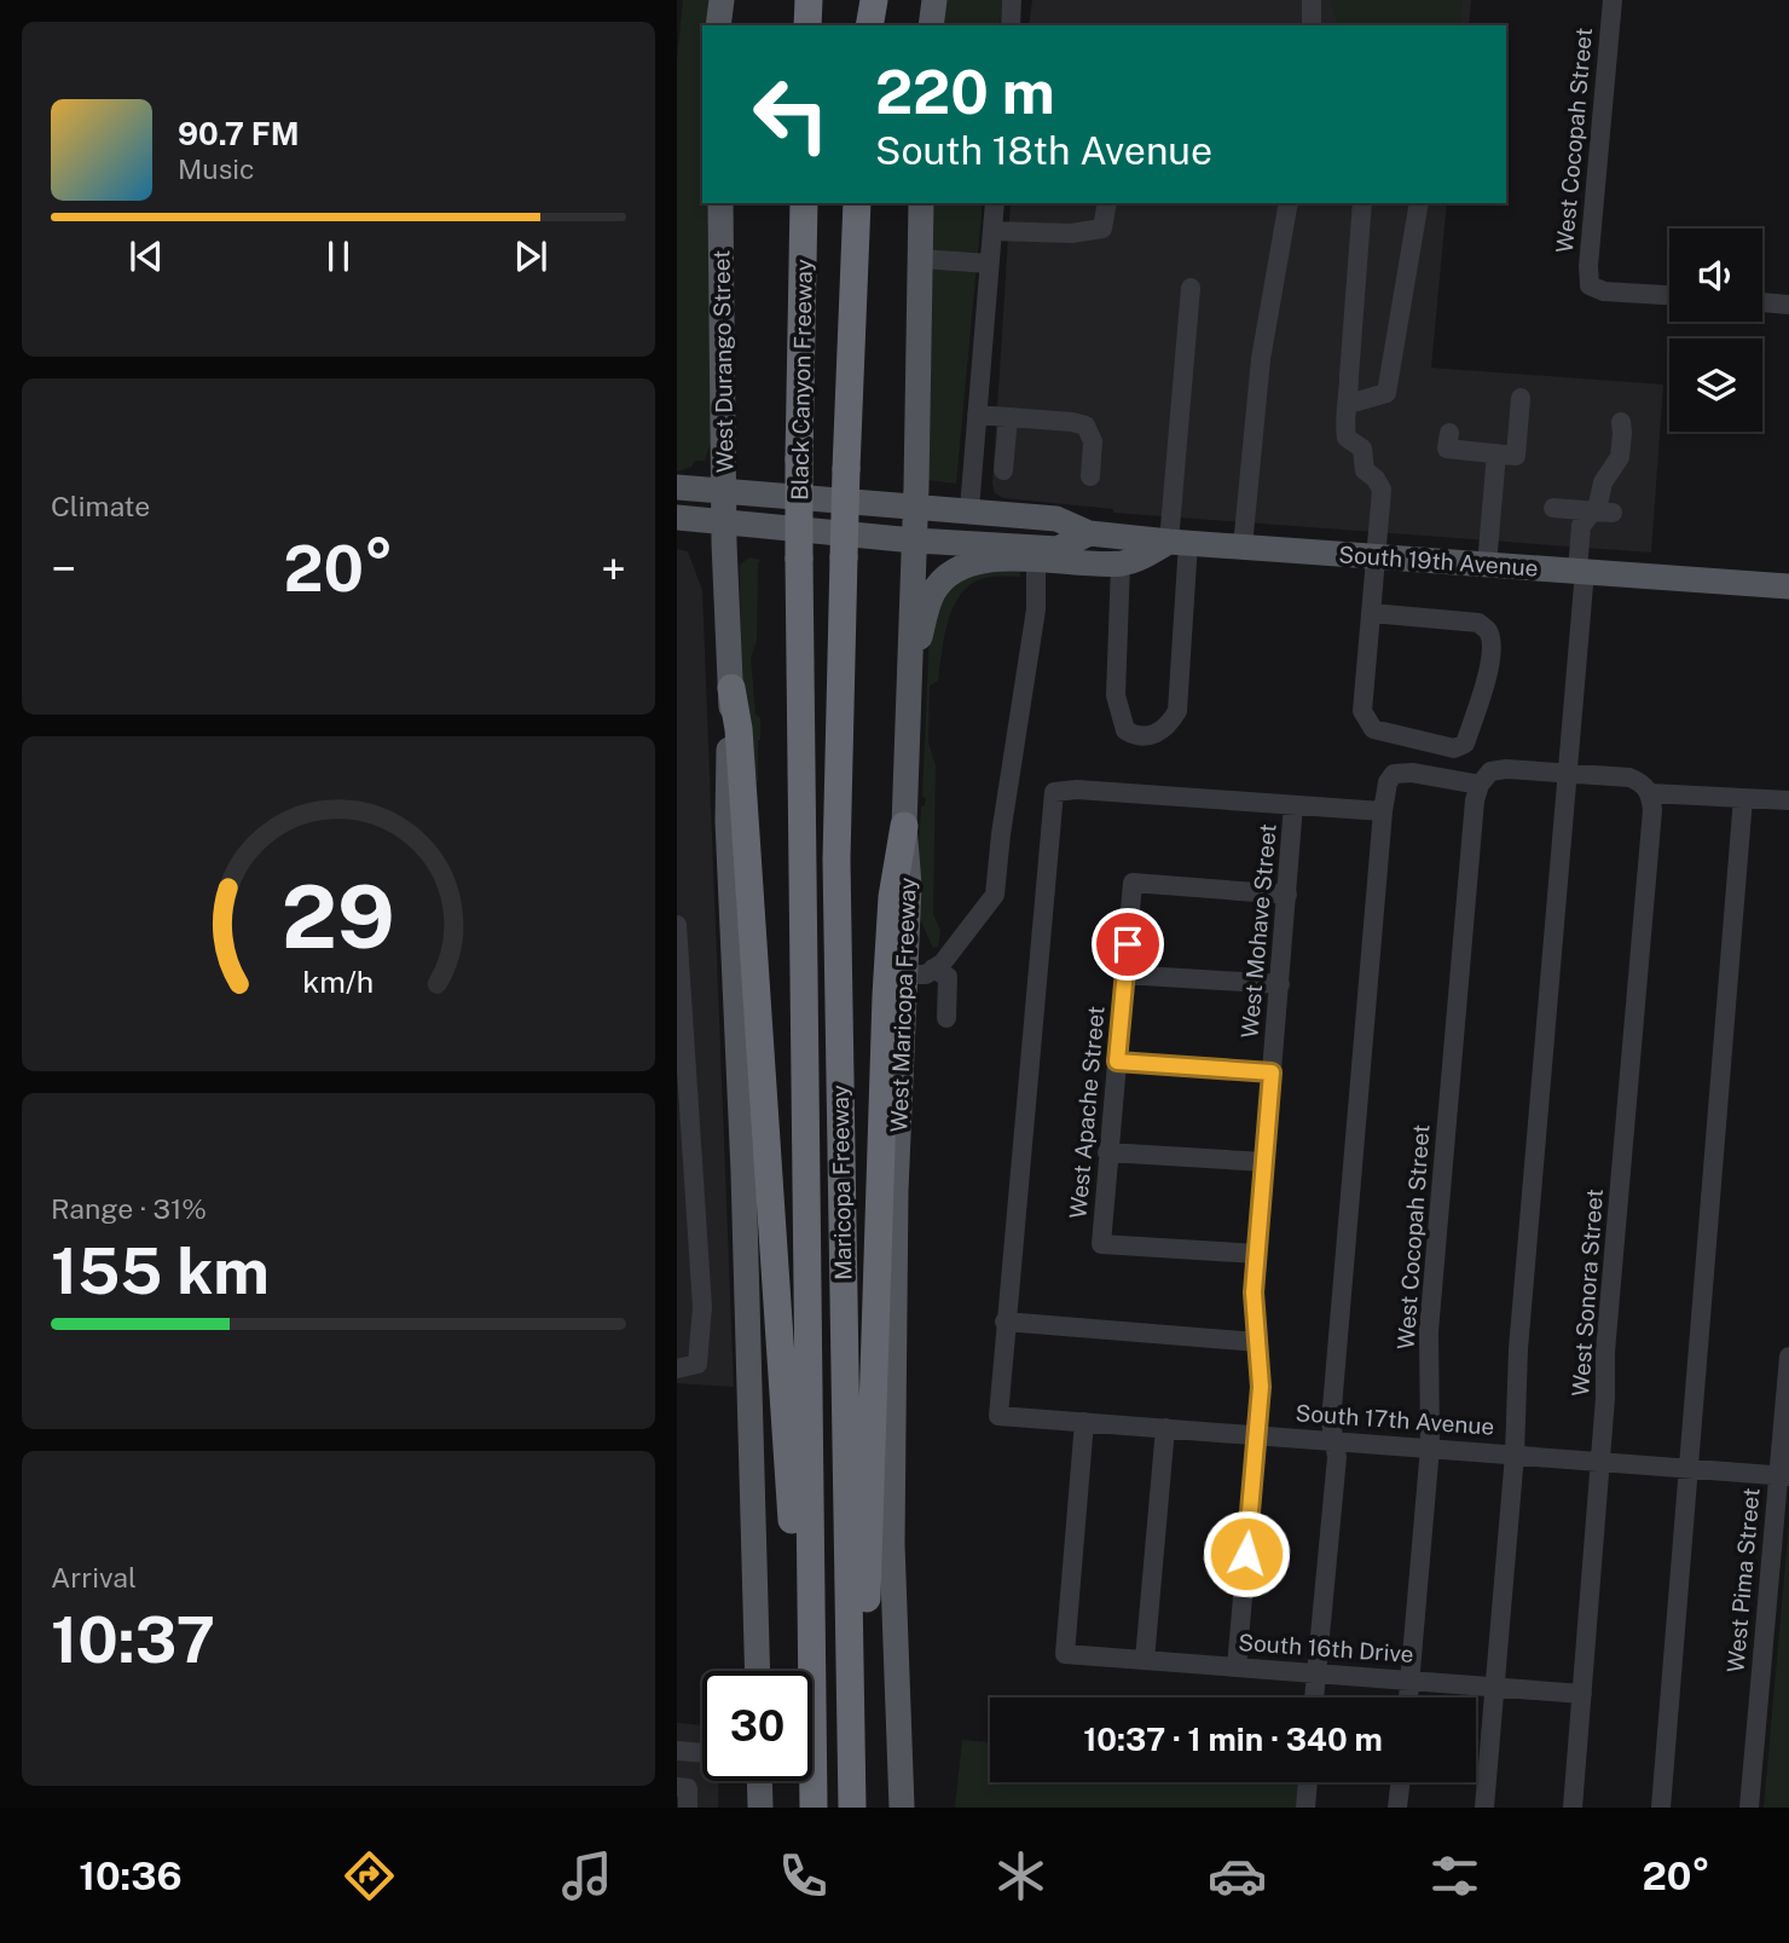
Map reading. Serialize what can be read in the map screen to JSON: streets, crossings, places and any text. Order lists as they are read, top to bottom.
{
  "streets": {
    "highway": ["Black Canyon Freeway", "Maricopa Freeway"],
    "main road": ["West Durango Street", "South 19th Avenue", "West Maricopa Freeway"],
    "street": [
      "West Cocopah Street",
      "West Mohave Street",
      "West Apache Street",
      "West Sonora Street",
      "South 17th Avenue",
      "West Pima Street",
      "South 16th Drive"
    ]
  },
  "crossings": [
    ["West Cocopah Street", "South 17th Avenue"],
    ["West Cocopah Street", "South 16th Drive"],
    ["West Durango Street", "South 19th Avenue"],
    ["Black Canyon Freeway", "Maricopa Freeway"],
    ["South 19th Avenue", "West Maricopa Freeway"],
    ["West Mohave Street", "West Apache Street"],
    ["West Mohave Street", "South 17th Avenue"],
    ["West Mohave Street", "South 16th Drive"],
    ["West Sonora Street", "South 17th Avenue"],
    ["West Sonora Street", "South 16th Drive"],
    ["South 17th Avenue", "West Pima Street"],
    ["South 17th Avenue", "South 16th Drive"]
  ],
  "page": {
    "turn": ["220 m", "South 18th Avenue"],
    "song": ["90.7 FM", "Music"],
    "tile": [
      "Climate",
      ["Range · 31%", "155 km"],
      ["Arrival", "10:37"]
    ],
    "heat": ["−", "20°", "+"],
    "limit": "30",
    "trip": "10:37 · 1 min · 340 m",
    "tabs": ["10:36", "20°"],
    "gauge": ["29", "km/h"]
  }
}
